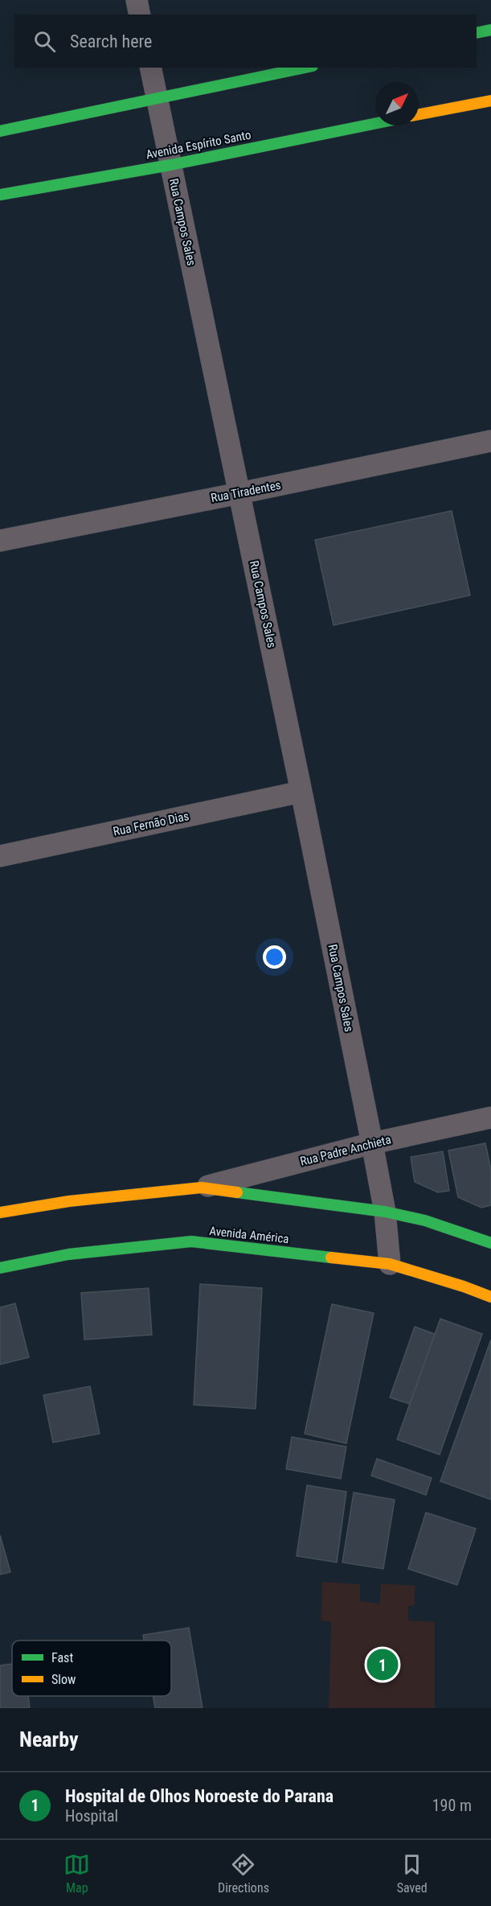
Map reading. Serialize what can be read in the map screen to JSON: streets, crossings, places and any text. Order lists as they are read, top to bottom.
{
  "streets": {
    "main road": ["Avenida Espírito Santo", "Avenida América"],
    "street": [
      "Rua Campos Sales",
      "Rua Tiradentes",
      "Rua Fernão Dias",
      "Rua Padre Anchieta"
    ]
  },
  "crossings": [
    ["Avenida Espírito Santo", "Rua Campos Sales"],
    ["Rua Campos Sales", "Rua Tiradentes"],
    ["Rua Campos Sales", "Rua Fernão Dias"],
    ["Rua Campos Sales", "Rua Padre Anchieta"],
    ["Rua Campos Sales", "Avenida América"]
  ],
  "legend": ["Fast", "Slow"],
  "north": "top right",
  "page": {
    "search": "Search here",
    "pins": "1",
    "heading": "Nearby",
    "list": [
      {
        "mark": "1",
        "name": "Hospital de Olhos Noroeste do Parana",
        "note": "Hospital",
        "value": "190 m"
      }
    ],
    "nav": ["Map", "Directions", "Saved"]
  }
}
